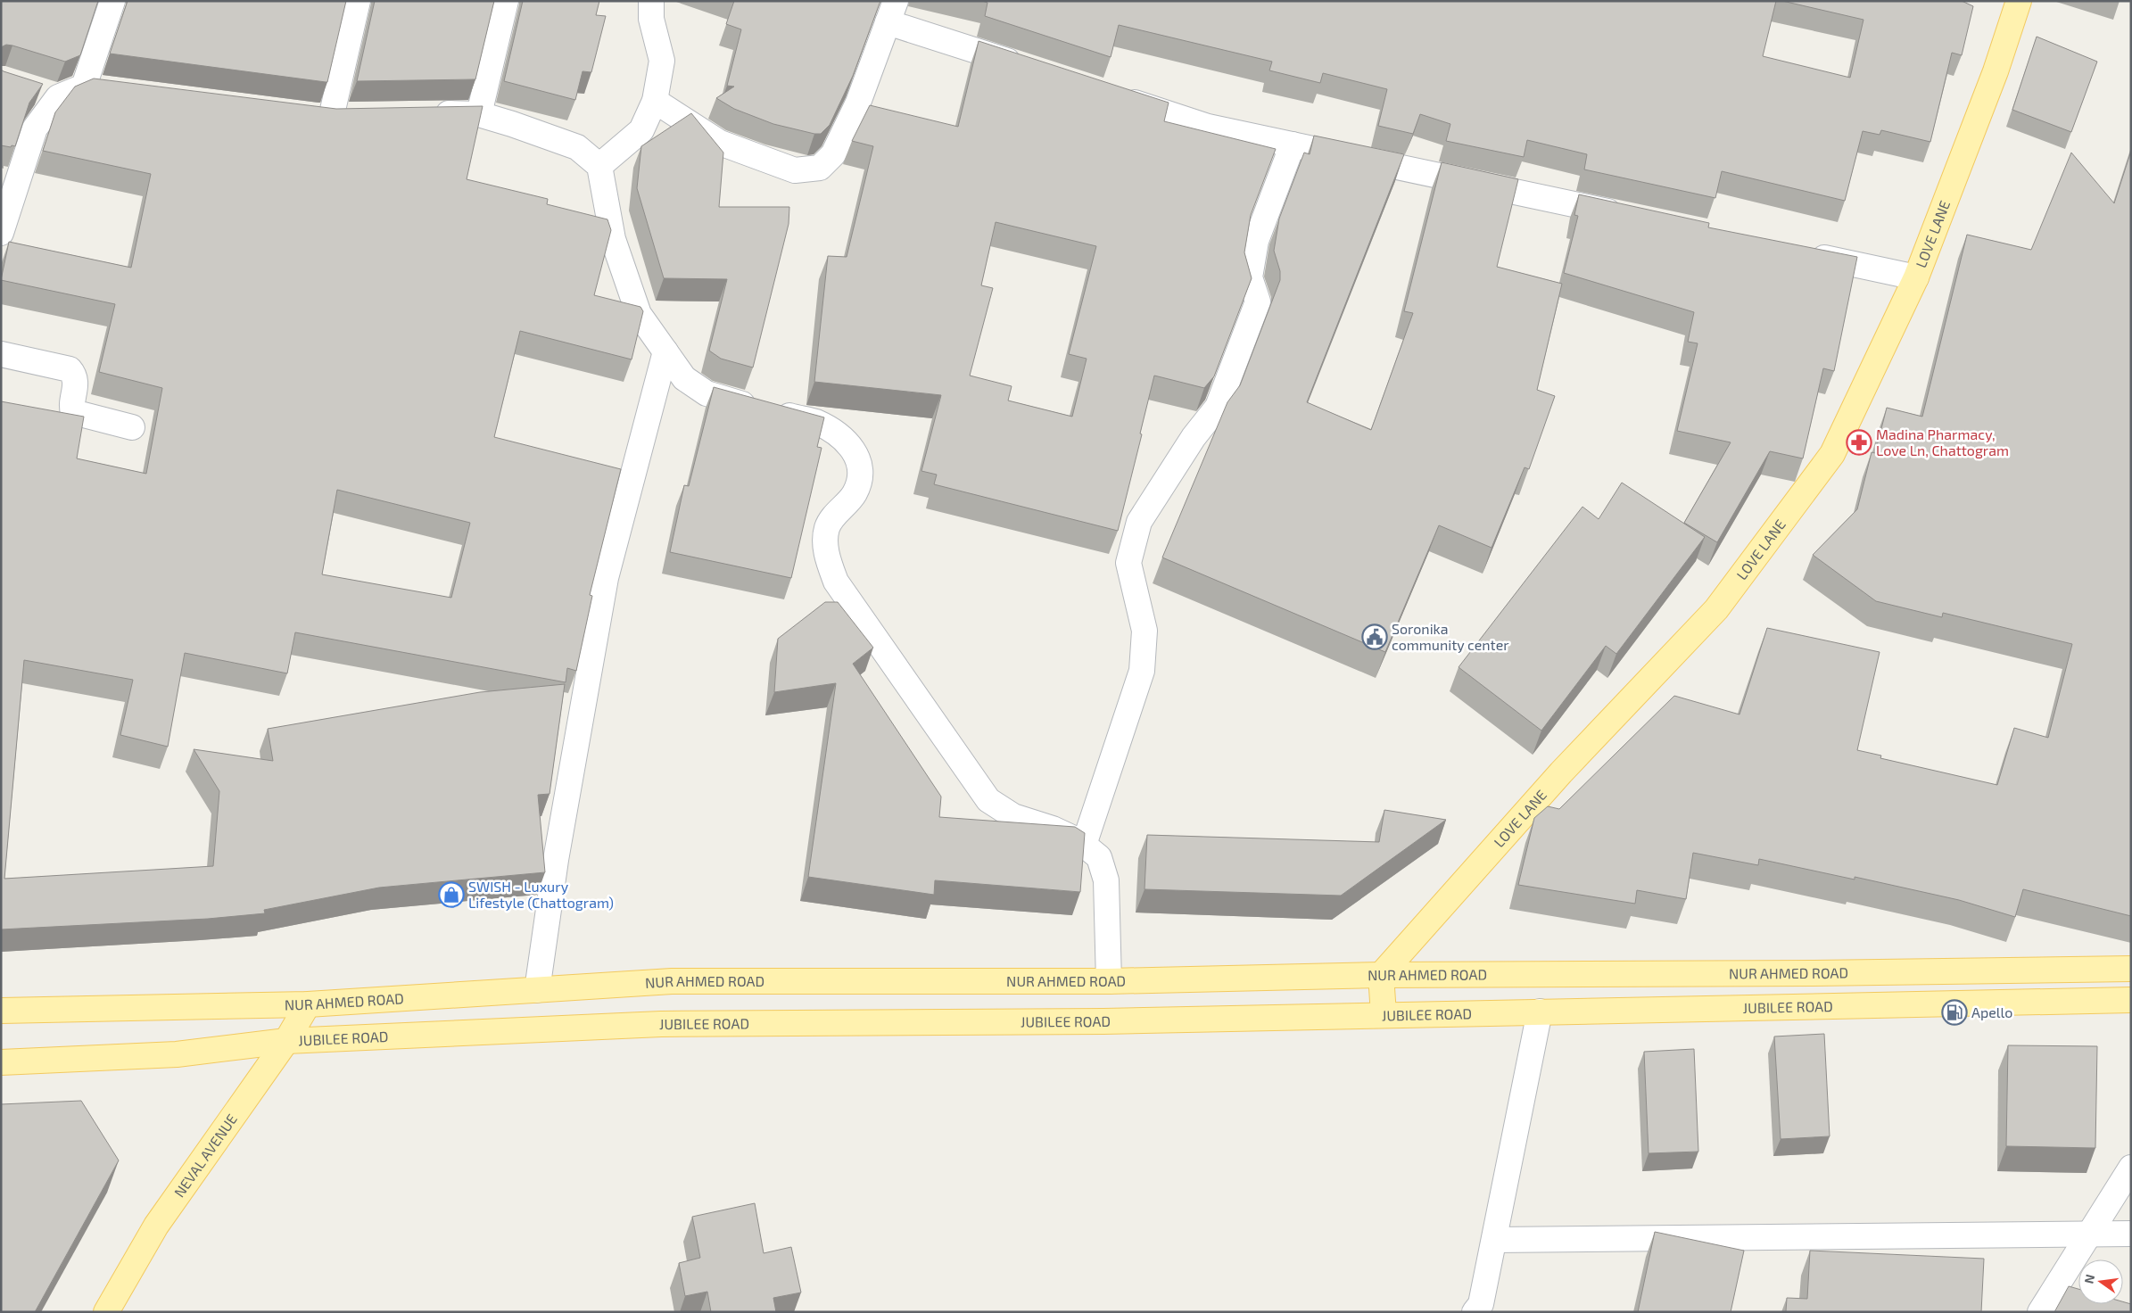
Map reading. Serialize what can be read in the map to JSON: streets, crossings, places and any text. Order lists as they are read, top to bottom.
{
  "streets": {
    "main road": [
      "LOVE LANE",
      "NUR AHMED ROAD",
      "JUBILEE ROAD",
      "NEVAL AVENUE"
    ]
  },
  "crossings": [
    ["LOVE LANE", "NUR AHMED ROAD"],
    ["NUR AHMED ROAD", "NEVAL AVENUE"],
    ["JUBILEE ROAD", "NEVAL AVENUE"]
  ],
  "places": {
    "pharmacy": ["Madina Pharmacy, Love Ln, Chattogram"],
    "public building": ["Soronika community center"],
    "shop": ["SWISH - Luxury Lifestyle (Chattogram)"],
    "fuel station": ["Apello"]
  },
  "north": "left"
}
